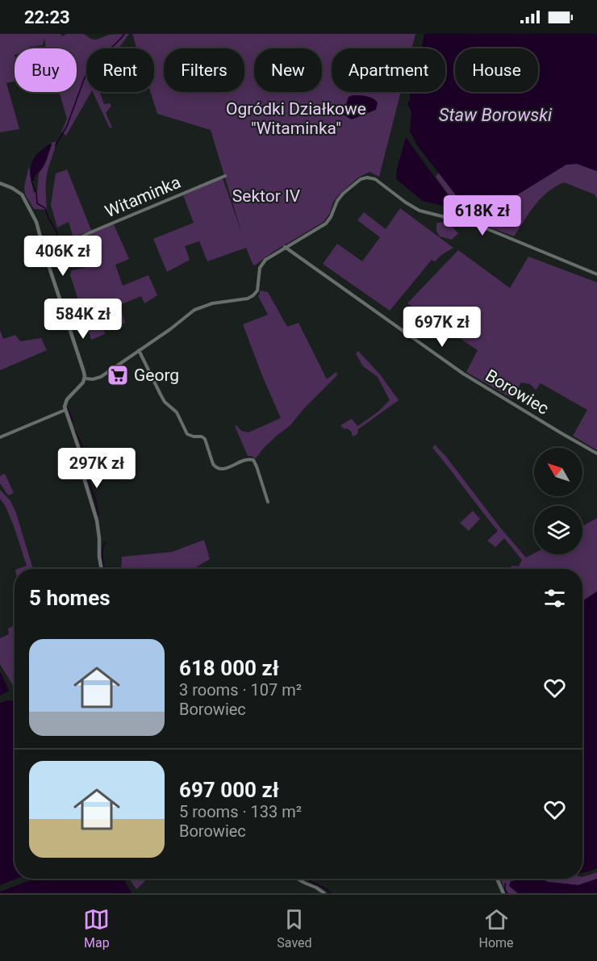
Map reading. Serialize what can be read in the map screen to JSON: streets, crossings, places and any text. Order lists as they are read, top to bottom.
{
  "streets": {
    "street": ["Witaminka", "Borowiec"]
  },
  "water": ["Staw Borowski"],
  "parks": ["Ogródki Działkowe \"Witaminka\"", "Sektor IV"],
  "places": {
    "supermarket": ["Georg"]
  },
  "north": "top left",
  "page": {
    "status": "22:23",
    "chip": [
      "Buy",
      "Rent",
      "Filters",
      "New",
      "Apartment",
      "House"
    ],
    "price": [
      "618K zł",
      "406K zł",
      "584K zł",
      "697K zł",
      "297K zł"
    ],
    "heading": "5 homes",
    "list": [
      {
        "name": "618 000 zł",
        "note": "3 rooms · 107 m² · Borowiec"
      },
      {
        "name": "697 000 zł",
        "note": "5 rooms · 133 m² · Borowiec"
      }
    ],
    "tabs": ["Map", "Saved", "Home"]
  }
}
